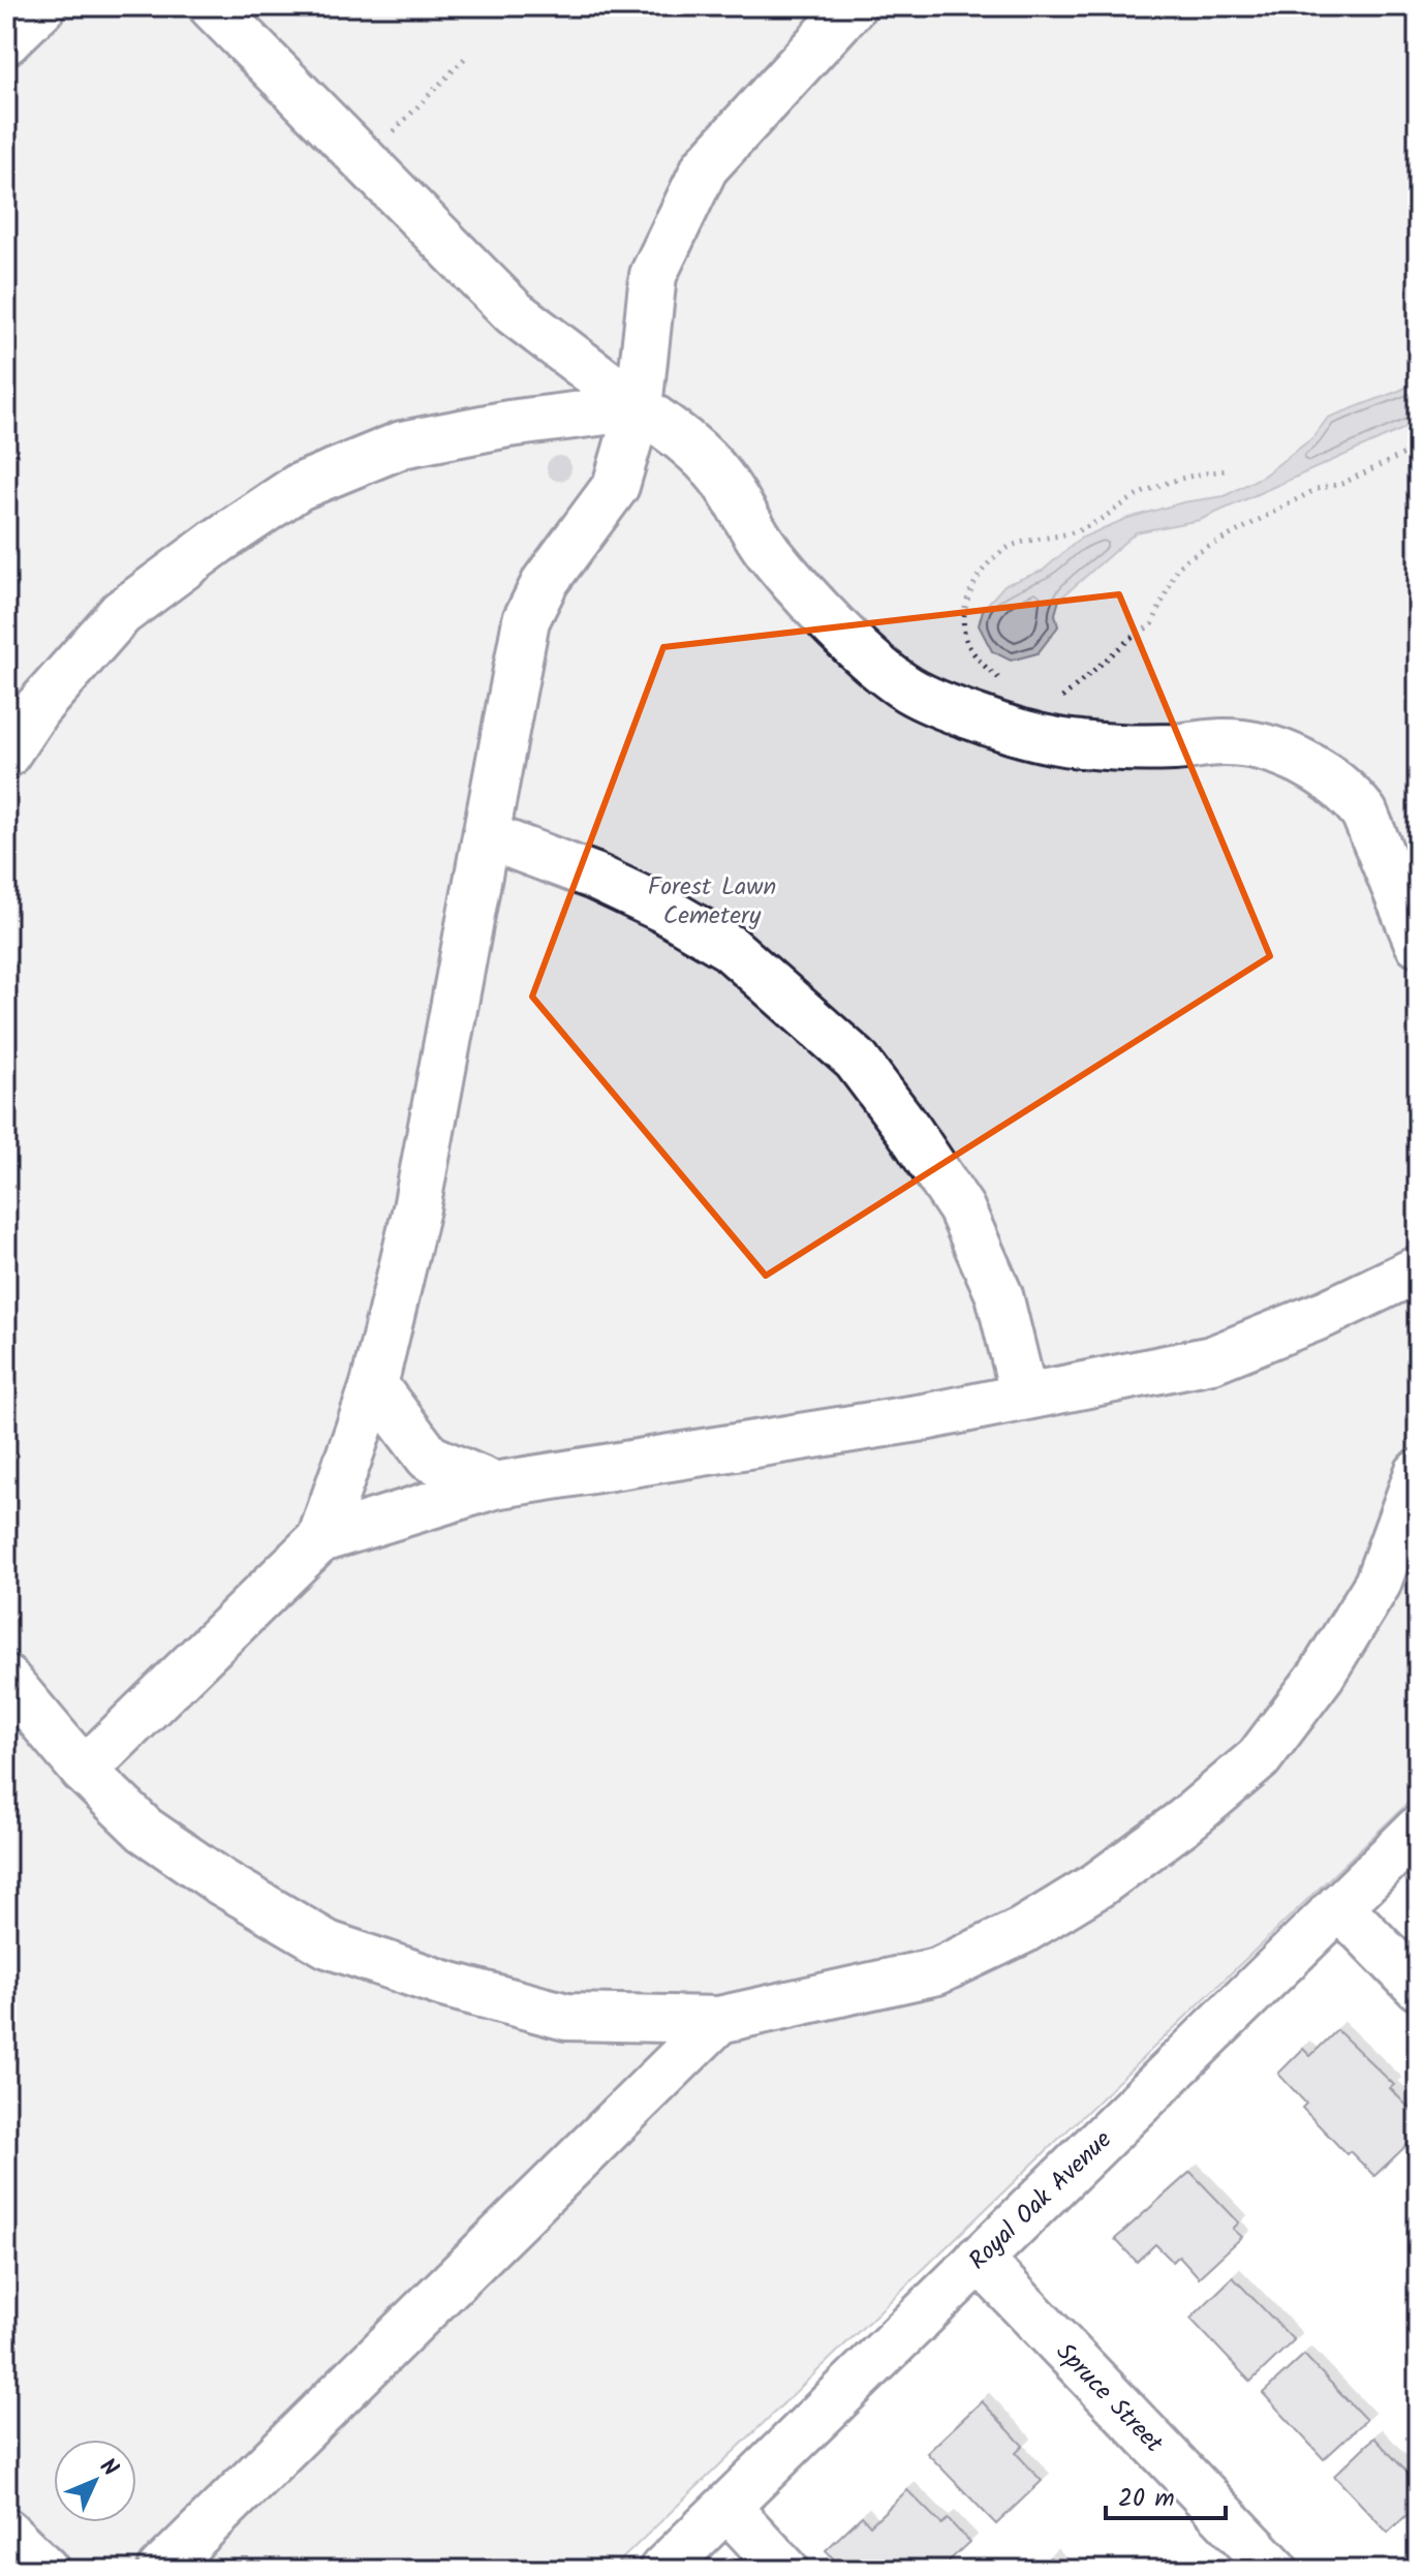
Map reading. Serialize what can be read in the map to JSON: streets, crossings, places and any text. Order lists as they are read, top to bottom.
{
  "streets": {
    "street": ["Royal Oak Avenue", "Spruce Street"]
  },
  "crossings": [
    ["Royal Oak Avenue", "Spruce Street"]
  ],
  "parks": ["Forest Lawn Cemetery"],
  "scale_bar": "20 m",
  "north": "top right"
}
